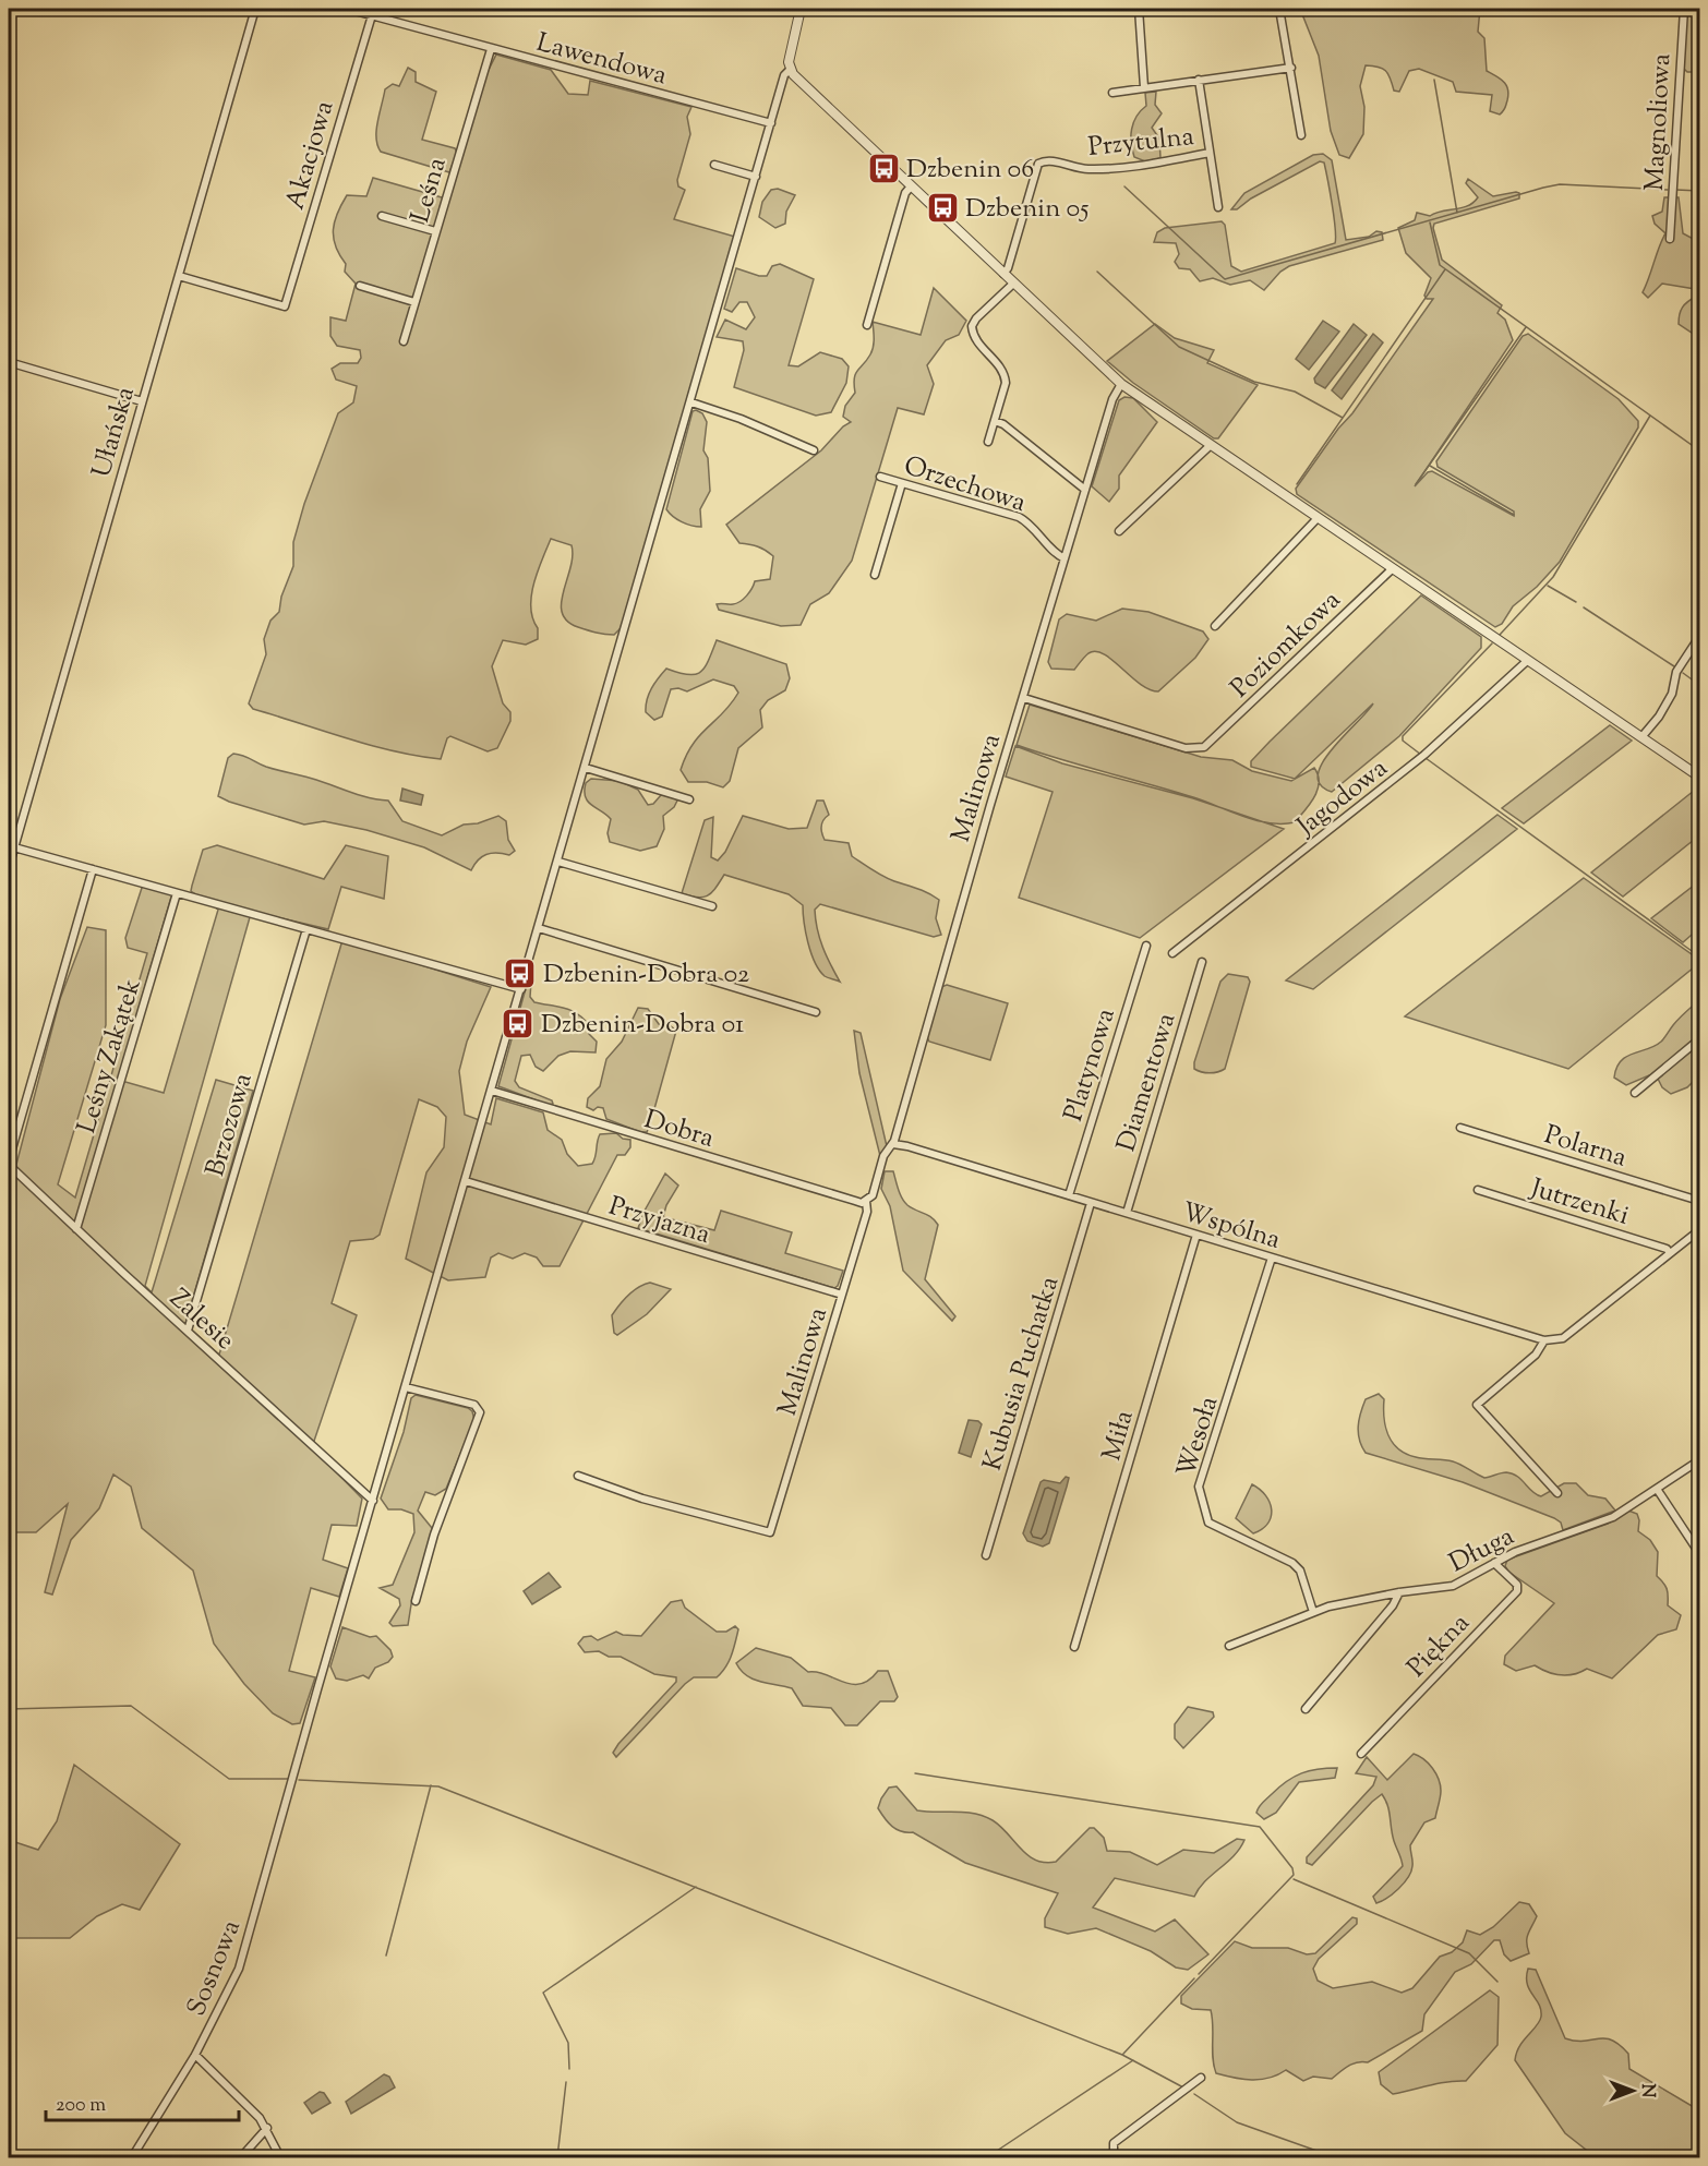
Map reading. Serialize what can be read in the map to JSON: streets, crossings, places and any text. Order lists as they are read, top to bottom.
{
  "streets": {
    "street": [
      "Lawendowa",
      "Magnoliowa",
      "Przytulna",
      "Akacjowa",
      "Leśna",
      "Ułańska",
      "Orzechowa",
      "Poziomkowa",
      "Malinowa",
      "Jagodowa",
      "Leśny Zakątek",
      "Platynowa",
      "Diamentowa",
      "Brzozowa",
      "Dobra",
      "Polarna",
      "Jutrzenki",
      "Przyjazna",
      "Wspólna",
      "Zalesie",
      "Kubusia Puchatka",
      "Miła",
      "Wesoła",
      "Długa",
      "Piękna",
      "Sosnowa"
    ]
  },
  "crossings": [
    ["Lawendowa", "Akacjowa"],
    ["Lawendowa", "Leśna"],
    ["Lawendowa", "Sosnowa"],
    ["Akacjowa", "Ułańska"],
    ["Orzechowa", "Malinowa"],
    ["Poziomkowa", "Malinowa"],
    ["Malinowa", "Dobra"],
    ["Malinowa", "Przyjazna"],
    ["Malinowa", "Wspólna"],
    ["Leśny Zakątek", "Zalesie"],
    ["Platynowa", "Wspólna"],
    ["Diamentowa", "Wspólna"],
    ["Brzozowa", "Zalesie"],
    ["Dobra", "Sosnowa"],
    ["Przyjazna", "Sosnowa"],
    ["Wspólna", "Kubusia Puchatka"],
    ["Wspólna", "Miła"],
    ["Wspólna", "Wesoła"],
    ["Zalesie", "Sosnowa"],
    ["Wesoła", "Długa"],
    ["Długa", "Piękna"]
  ],
  "places": {
    "bus stop": [
      "Dzbenin 06",
      "Dzbenin 05",
      "Dzbenin-Dobra 02",
      "Dzbenin-Dobra 01"
    ]
  },
  "scale_bar": "200 m",
  "north": "right"
}
